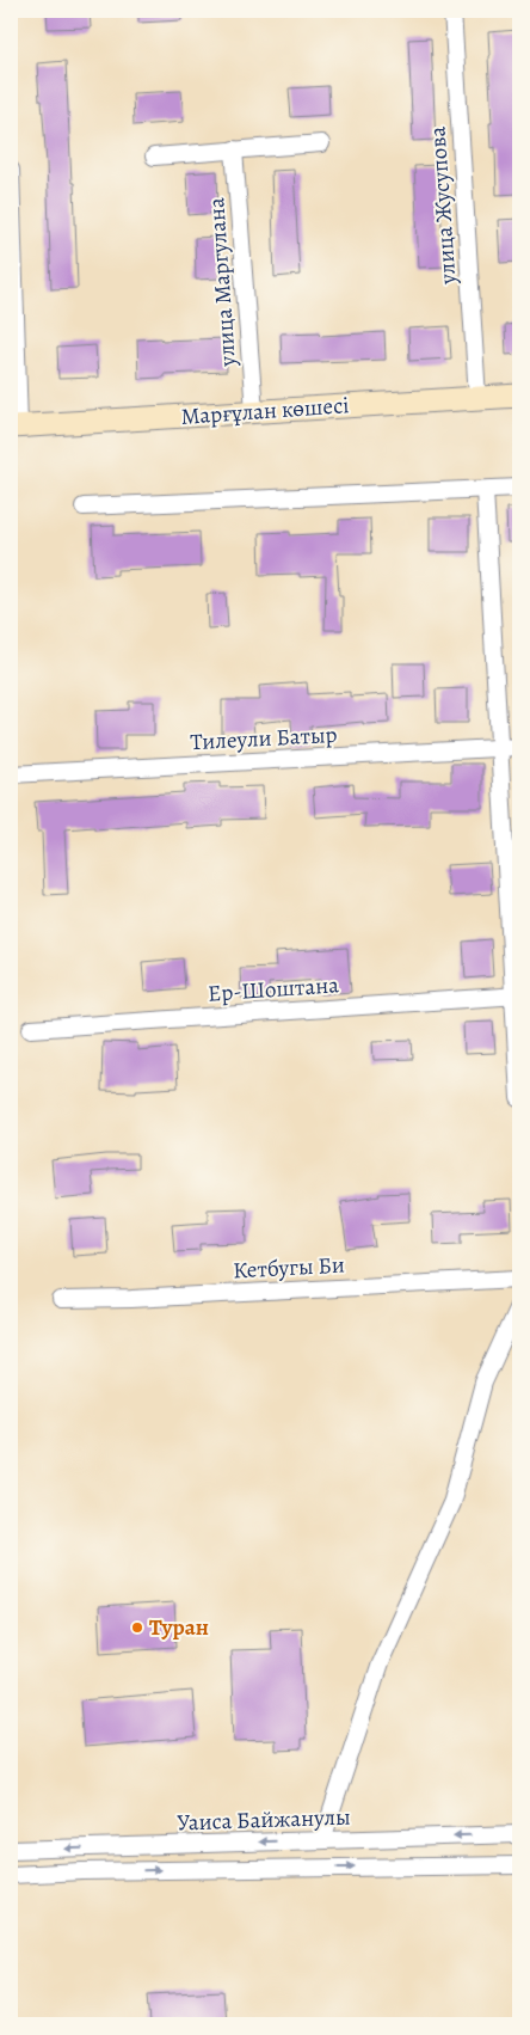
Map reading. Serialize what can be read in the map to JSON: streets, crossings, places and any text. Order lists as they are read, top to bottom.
{
  "streets": {
    "main road": ["Марғұлан көшесі"],
    "street": [
      "улица Жусупова",
      "улица Маргулана",
      "Тилеули Батыр",
      "Ер-Шоштана",
      "Кетбугы Би",
      "Уаиса Байжанулы"
    ]
  },
  "crossings": [
    ["улица Жусупова", "Марғұлан көшесі"],
    ["улица Маргулана", "Марғұлан көшесі"]
  ],
  "places": ["Туран"]
}
